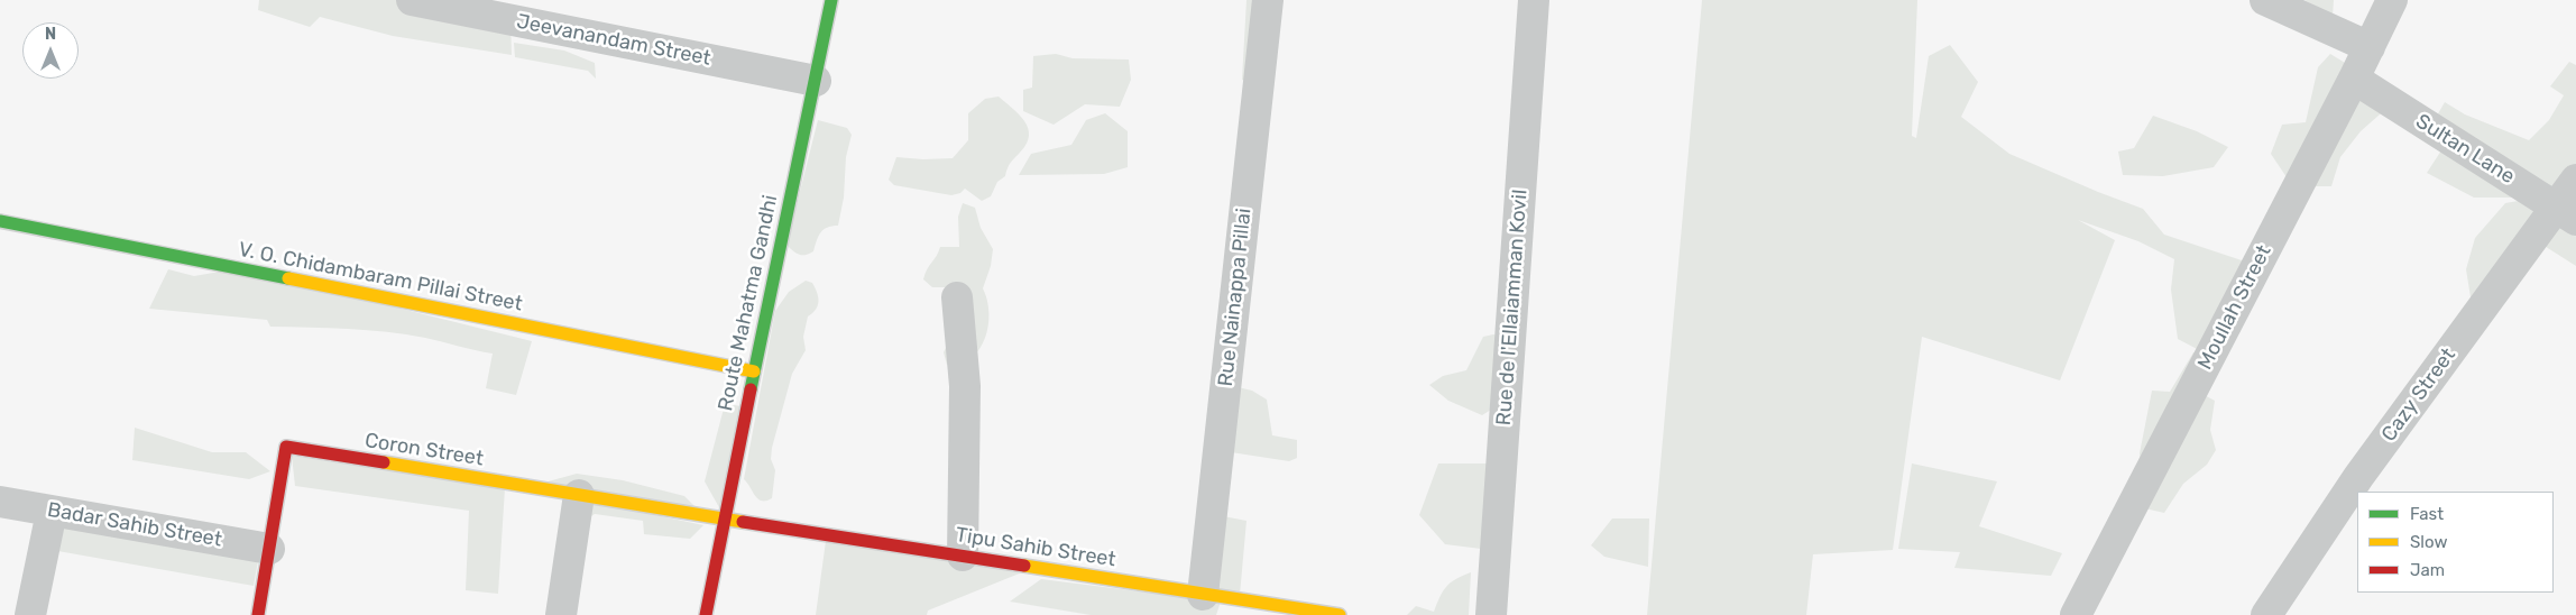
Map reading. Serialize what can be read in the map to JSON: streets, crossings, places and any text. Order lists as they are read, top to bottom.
{
  "streets": {
    "street": [
      "Jeevanandam Street",
      "Sultan Lane",
      "V. O. Chidambaram Pillai Street",
      "Rue Nainappa Pillai",
      "Route Mahatma Gandhi",
      "Rue de l'Ellaiamman Kovil",
      "Moullah Street",
      "Cazy Street",
      "Coron Street",
      "Badar Sahib Street",
      "Tipu Sahib Street"
    ]
  },
  "crossings": [
    ["Jeevanandam Street", "Route Mahatma Gandhi"],
    ["Sultan Lane", "Moullah Street"],
    ["Sultan Lane", "Cazy Street"],
    ["V. O. Chidambaram Pillai Street", "Route Mahatma Gandhi"],
    ["Rue Nainappa Pillai", "Tipu Sahib Street"],
    ["Route Mahatma Gandhi", "Coron Street"],
    ["Route Mahatma Gandhi", "Tipu Sahib Street"],
    ["Coron Street", "Badar Sahib Street"],
    ["Coron Street", "Tipu Sahib Street"]
  ],
  "legend": ["Fast", "Slow", "Jam"],
  "north": "top"
}
